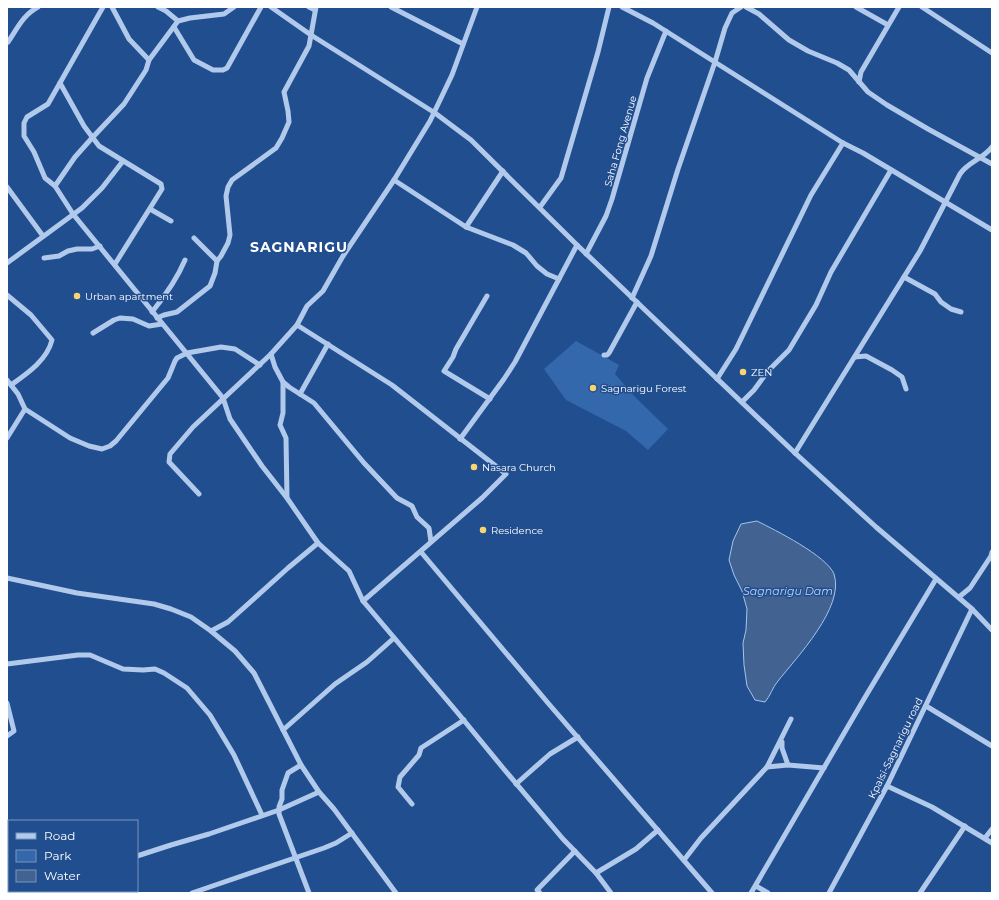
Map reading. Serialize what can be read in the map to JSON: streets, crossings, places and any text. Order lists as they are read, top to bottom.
{
  "streets": {
    "street": ["Saha Fong Avenue", "Kpalsi-Sagnarigu road"]
  },
  "districts": ["SAGNARIGU"],
  "water": ["Sagnarigu Dam"],
  "places": [
    "Urban apartment",
    "ZEN",
    "Sagnarigu Forest",
    "Nasara Church",
    "Residence"
  ],
  "legend": ["Road", "Park", "Water"]
}
